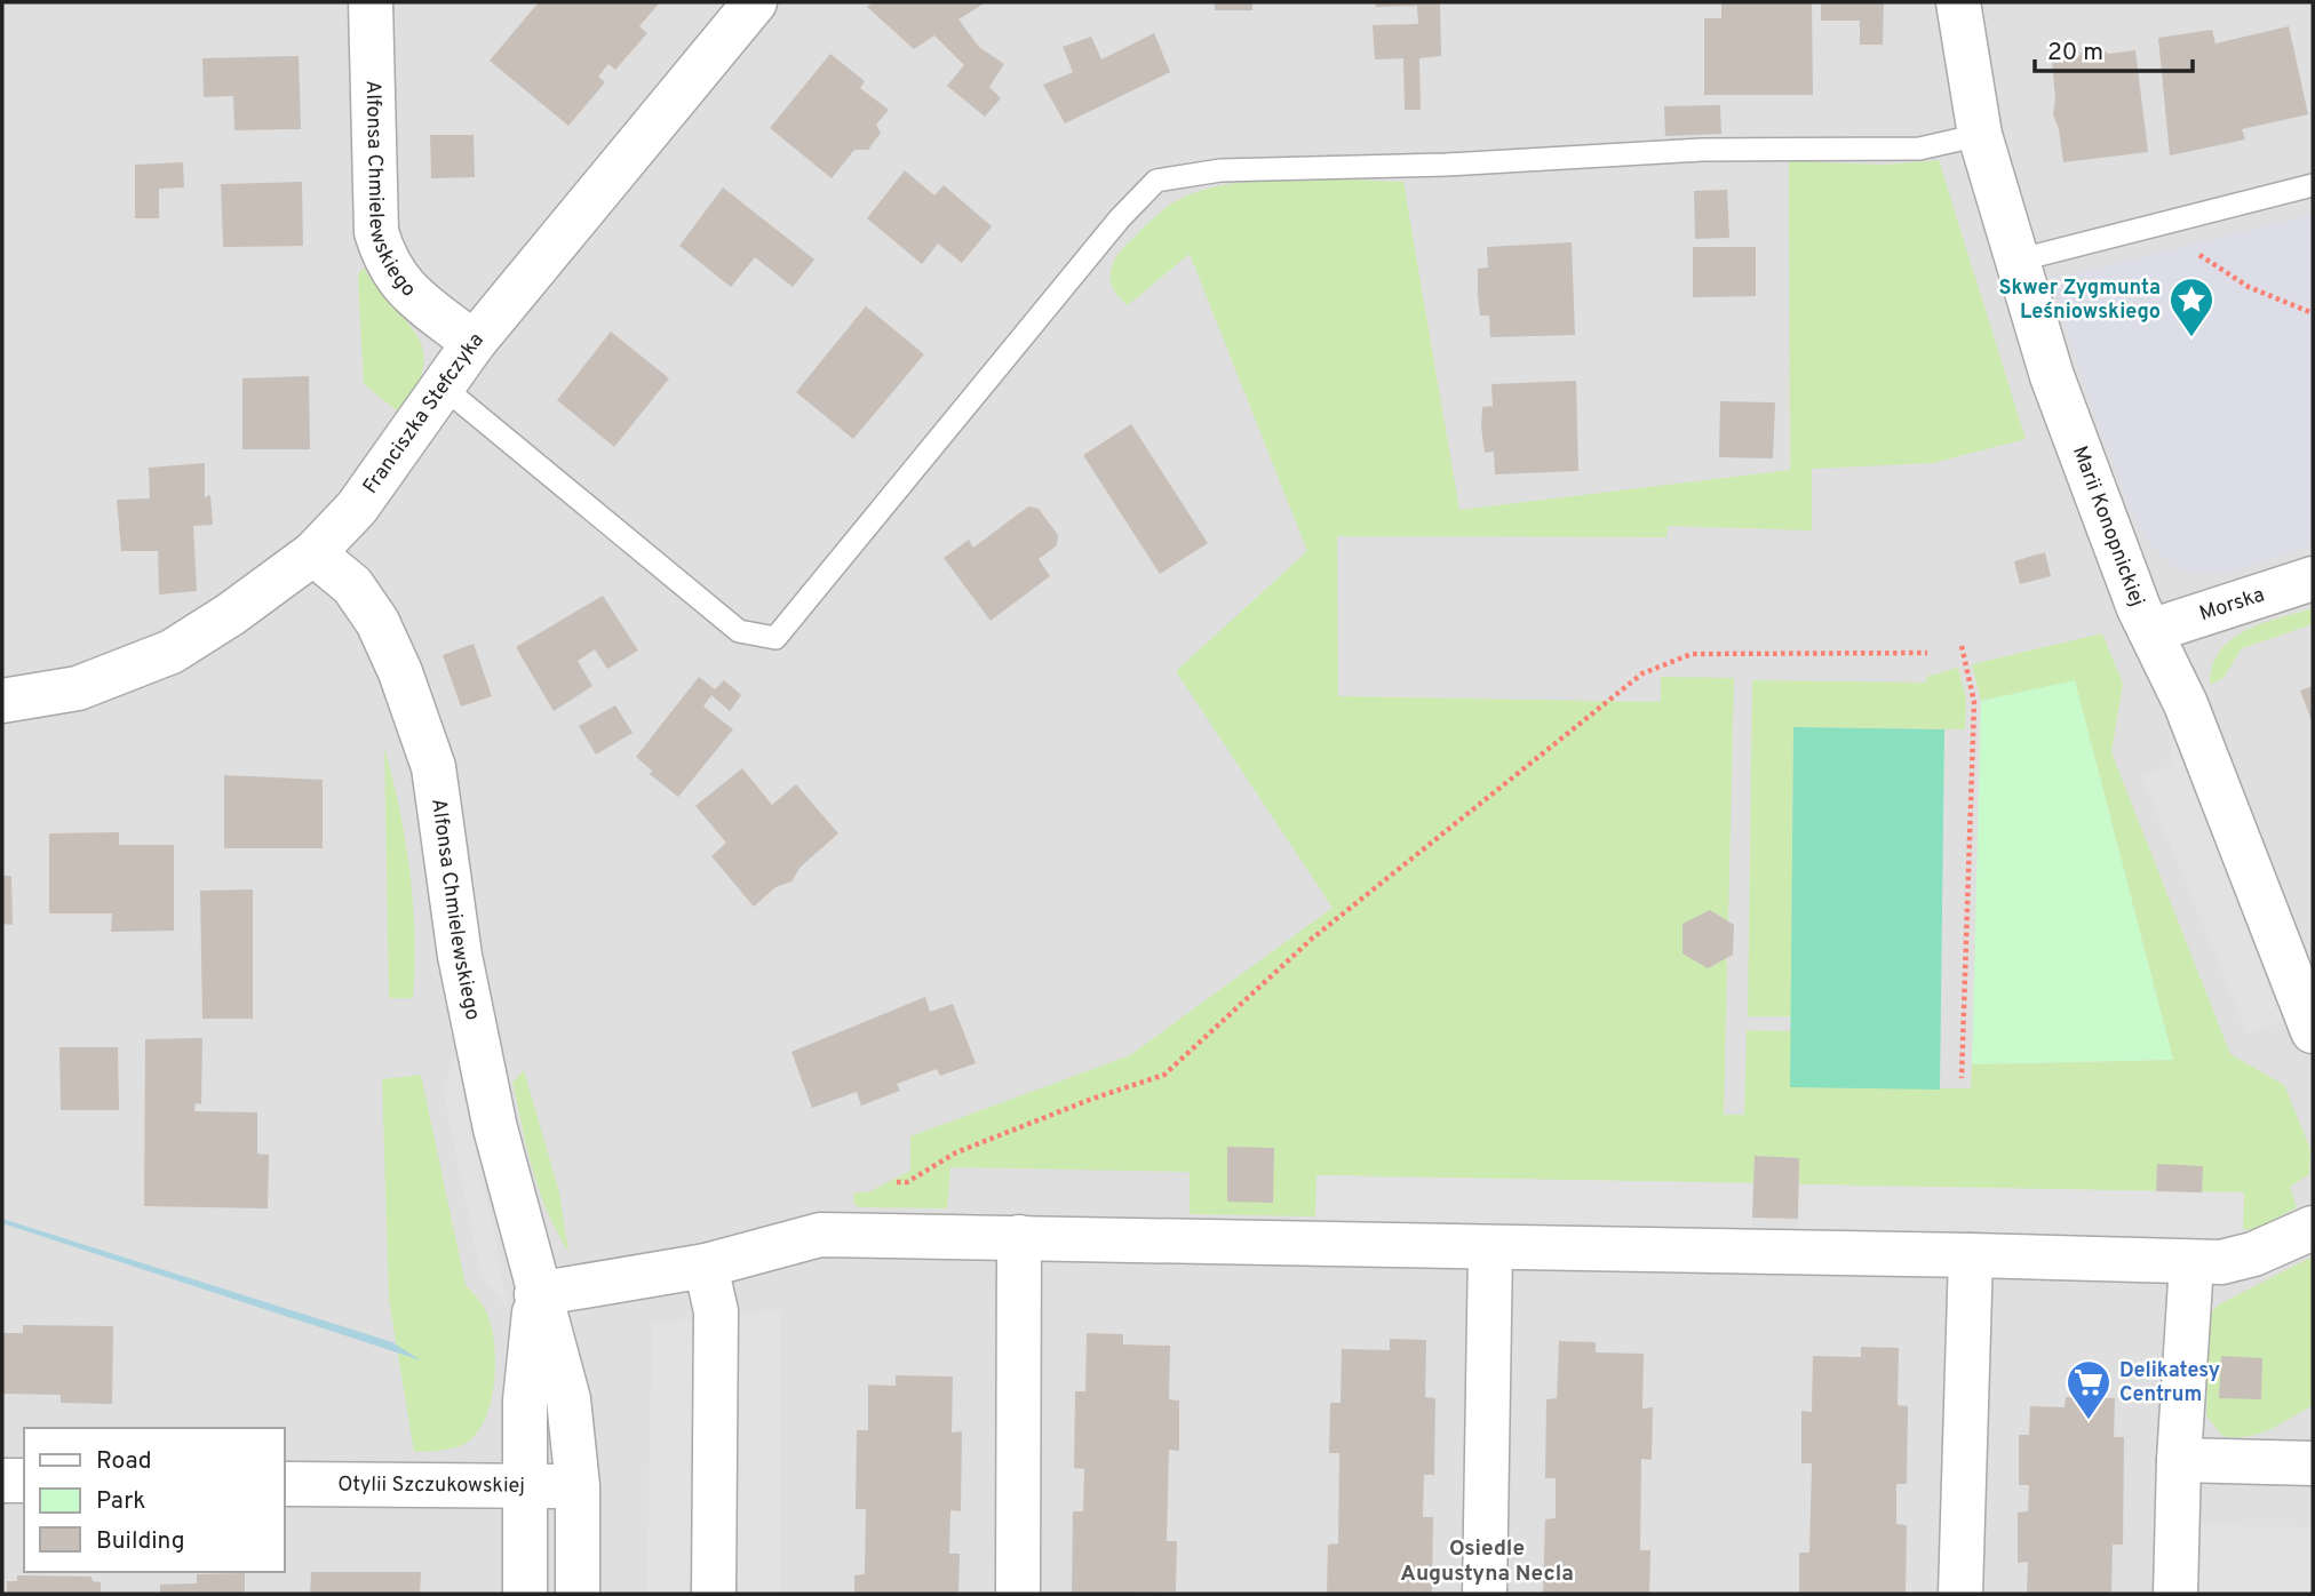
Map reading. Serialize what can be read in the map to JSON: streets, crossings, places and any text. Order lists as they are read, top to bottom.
{
  "streets": {
    "street": [
      "Alfonsa Chmielewskiego",
      "Franciszka Stefczyka",
      "Marii Konopnickiej",
      "Morska",
      "Otylii Szczukowskiej"
    ]
  },
  "crossings": [
    ["Alfonsa Chmielewskiego", "Franciszka Stefczyka"],
    ["Alfonsa Chmielewskiego", "Otylii Szczukowskiej"],
    ["Marii Konopnickiej", "Morska"]
  ],
  "districts": ["Osiedle Augustyna Necla"],
  "places": {
    "place": ["Skwer Zygmunta Leśniowskiego"],
    "supermarket": ["Delikatesy Centrum"]
  },
  "legend": ["Road", "Park", "Building"],
  "scale_bar": "20 m"
}
